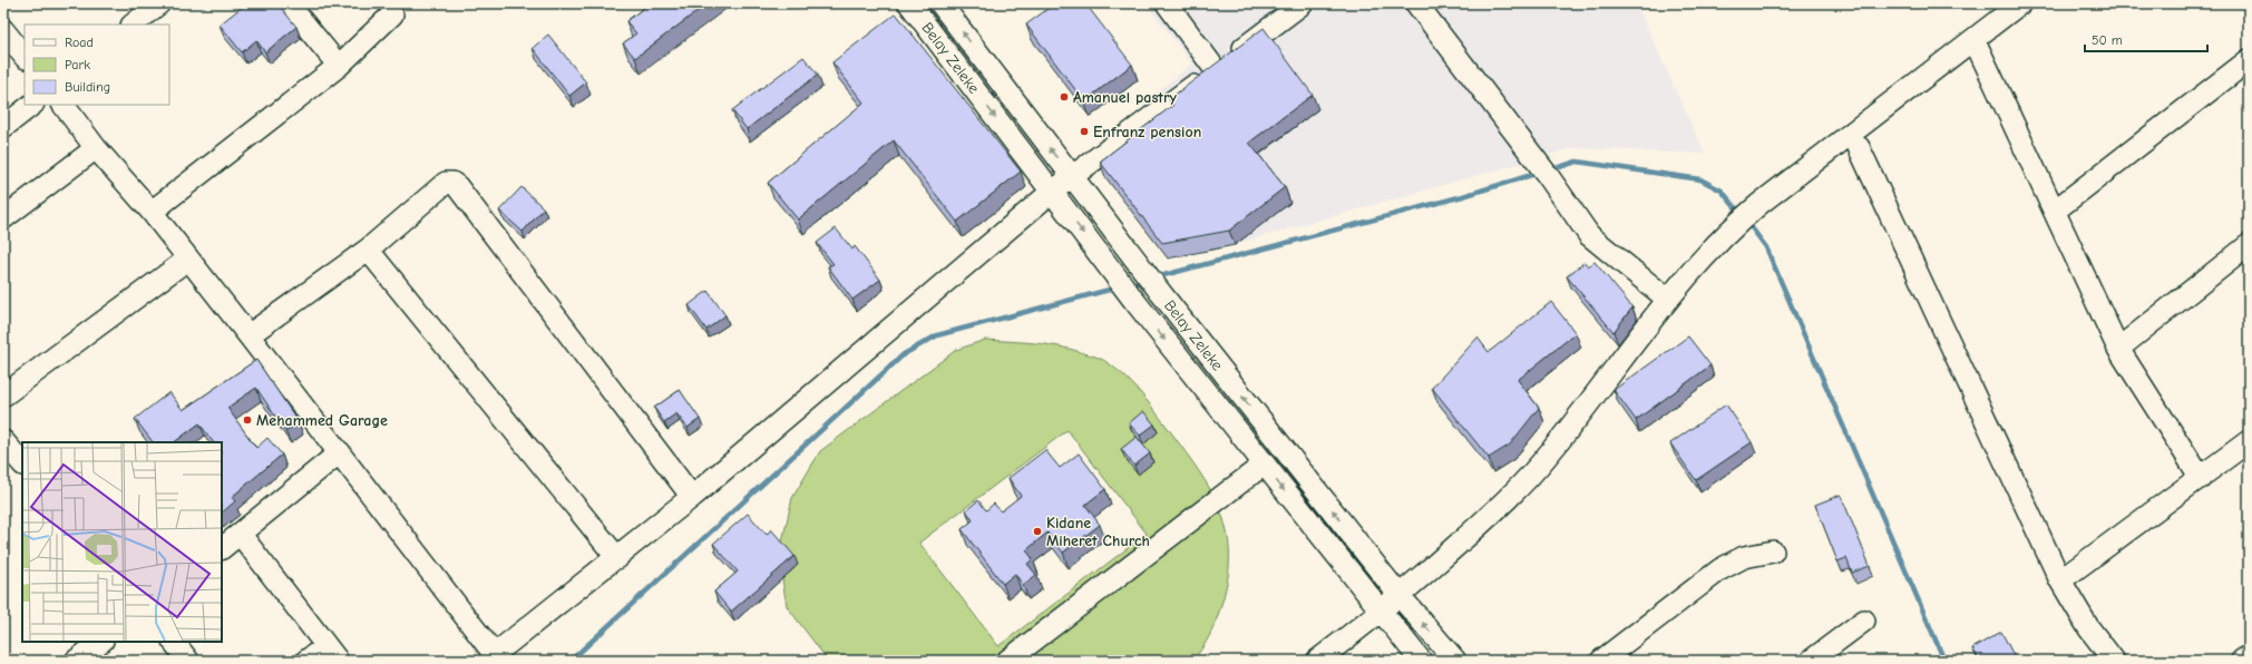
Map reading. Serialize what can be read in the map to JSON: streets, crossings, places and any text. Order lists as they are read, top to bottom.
{
  "streets": {
    "street": ["Belay Zeleke"]
  },
  "places": [
    "Amanuel pastry",
    "Enfranz pension",
    "Mehammed Garage",
    "Kidane Miheret Church"
  ],
  "legend": ["Road", "Park", "Building"],
  "scale_bar": "50 m"
}
